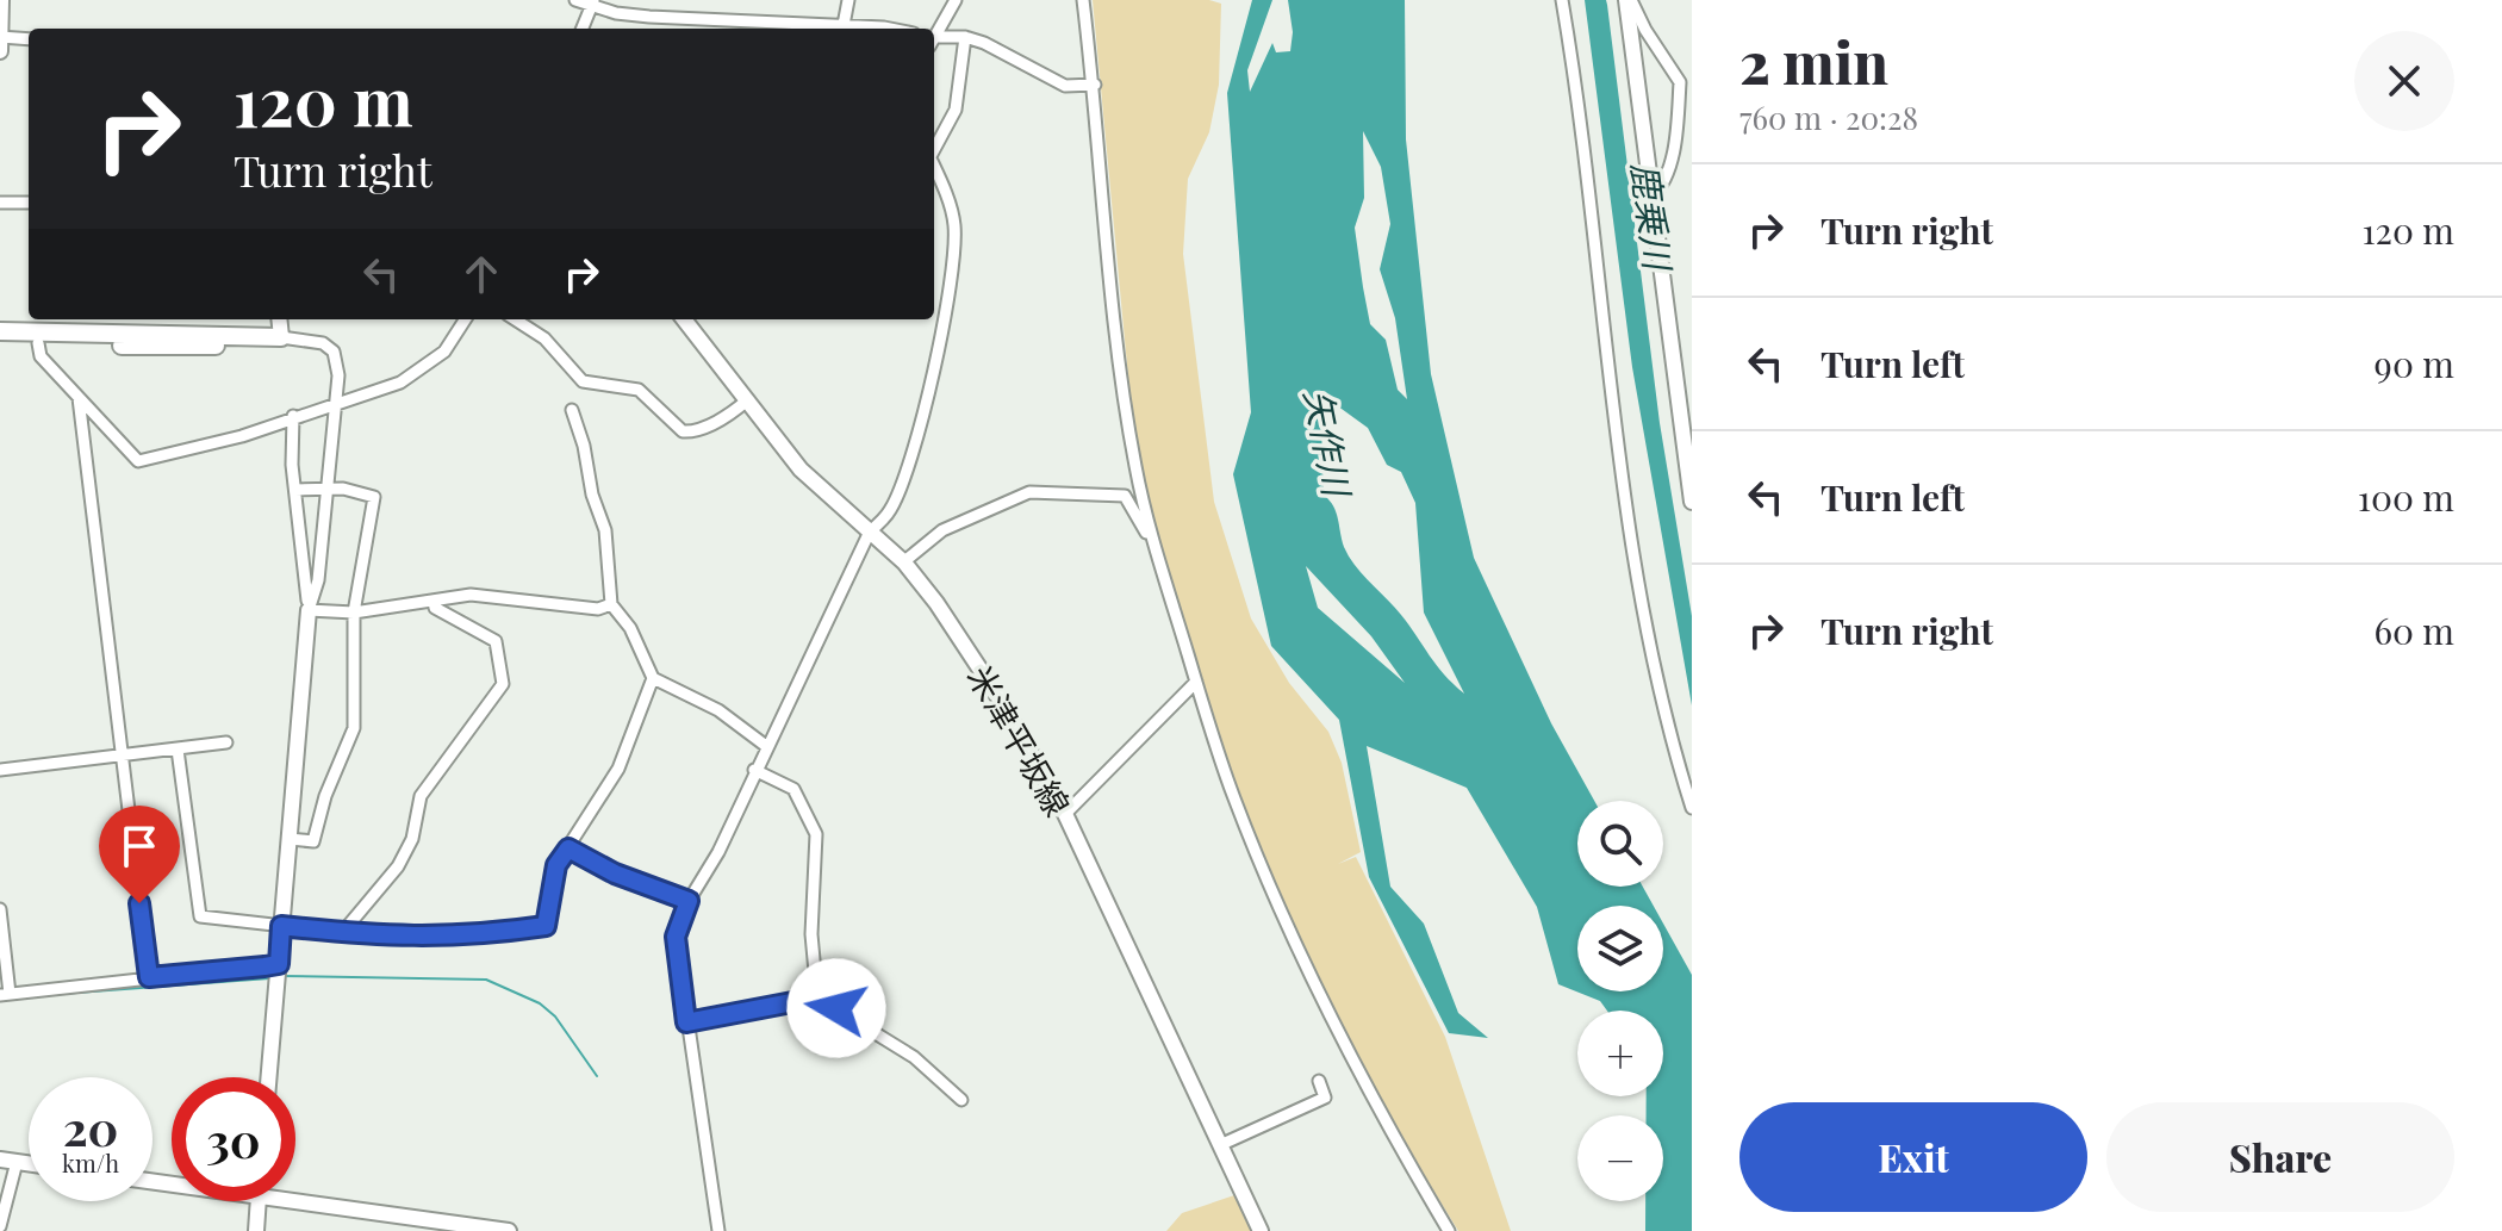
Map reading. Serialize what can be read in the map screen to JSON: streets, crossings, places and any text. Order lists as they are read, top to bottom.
{
  "streets": {
    "main road": ["米津平坂線"]
  },
  "water": ["鹿乗川", "矢作川"],
  "page": {
    "heading": ["2 min", "760 m · 20:28"],
    "turn": ["120 m", "Turn right"],
    "list": [
      {
        "name": "Turn right",
        "value": "120 m"
      },
      {
        "name": "Turn left",
        "value": "90 m"
      },
      {
        "name": "Turn left",
        "value": "100 m"
      },
      {
        "name": "Turn right",
        "value": "60 m"
      }
    ],
    "map_buttons": ["+", "−"],
    "speed": "20 km/h",
    "limit": "30",
    "buttons": ["Exit", "Share"]
  }
}
